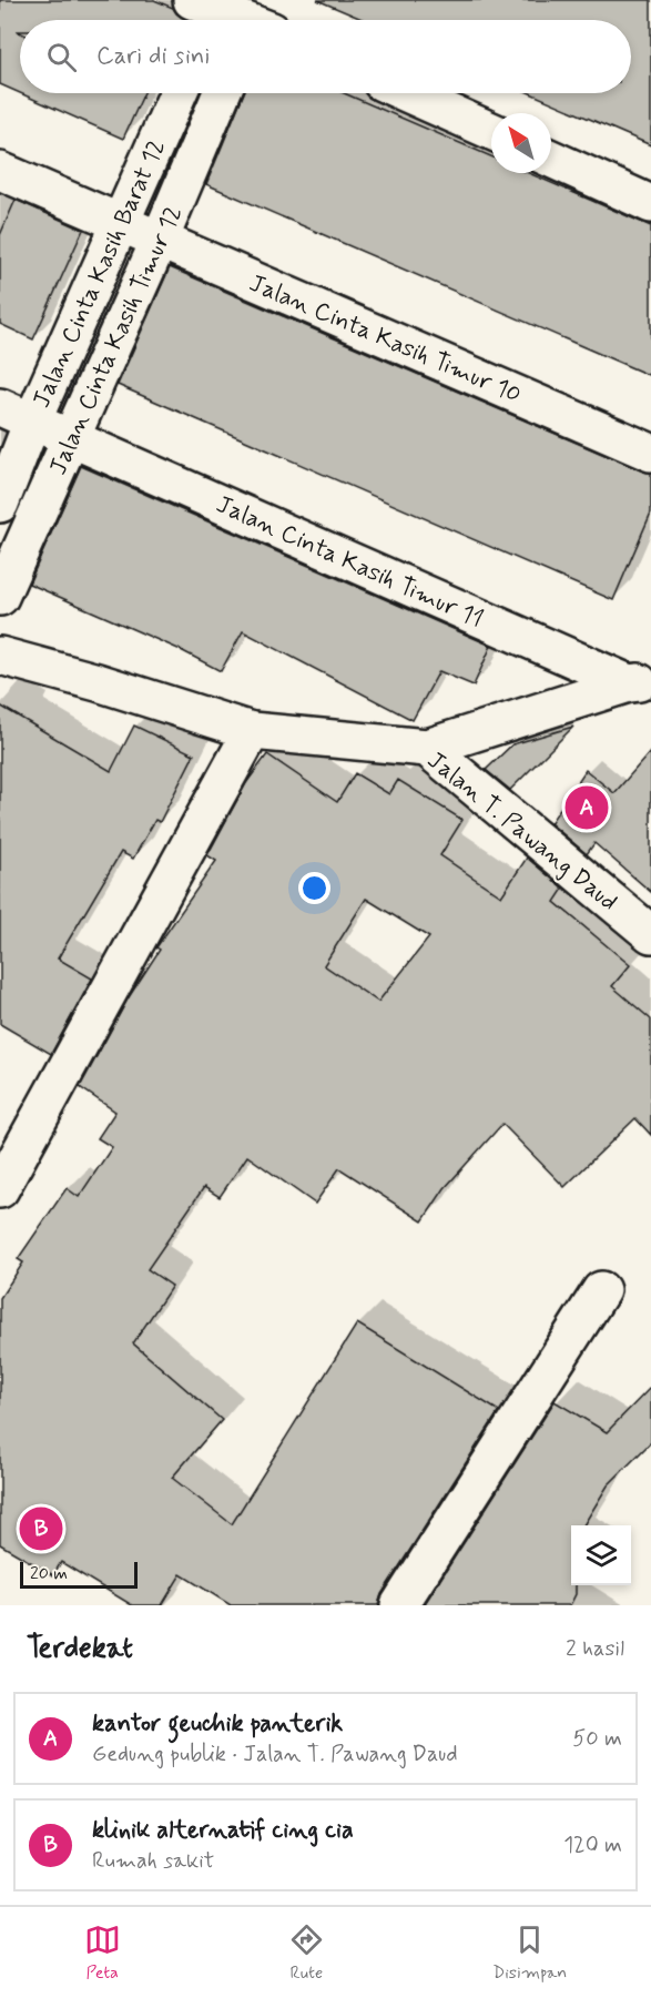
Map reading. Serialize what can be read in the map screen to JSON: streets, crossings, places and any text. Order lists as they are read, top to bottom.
{
  "streets": {
    "street": [
      "Jalan Cinta Kasih Barat 12",
      "Jalan Cinta Kasih Timur 10",
      "Jalan Cinta Kasih Timur 12",
      "Jalan Cinta Kasih Timur 11",
      "Jalan T. Pawang Daud"
    ]
  },
  "crossings": [
    ["Jalan Cinta Kasih Barat 12", "Jalan Cinta Kasih Timur 10"],
    ["Jalan Cinta Kasih Barat 12", "Jalan Cinta Kasih Timur 11"],
    ["Jalan Cinta Kasih Timur 10", "Jalan Cinta Kasih Timur 12"],
    ["Jalan Cinta Kasih Timur 12", "Jalan Cinta Kasih Timur 11"]
  ],
  "scale_bar": "20 m",
  "north": "top left",
  "page": {
    "search": "Cari di sini",
    "pins": ["A", "B"],
    "scale": "20 m",
    "heading": ["Terdekat", "2 hasil"],
    "list": [
      {
        "mark": "A",
        "name": "kantor geuchik panterik",
        "note": "Gedung publik · Jalan T. Pawang Daud",
        "value": "50 m"
      },
      {
        "mark": "B",
        "name": "klinik alternatif cing cia",
        "note": "Rumah sakit",
        "value": "120 m"
      }
    ],
    "nav": ["Peta", "Rute", "Disimpan"]
  }
}
